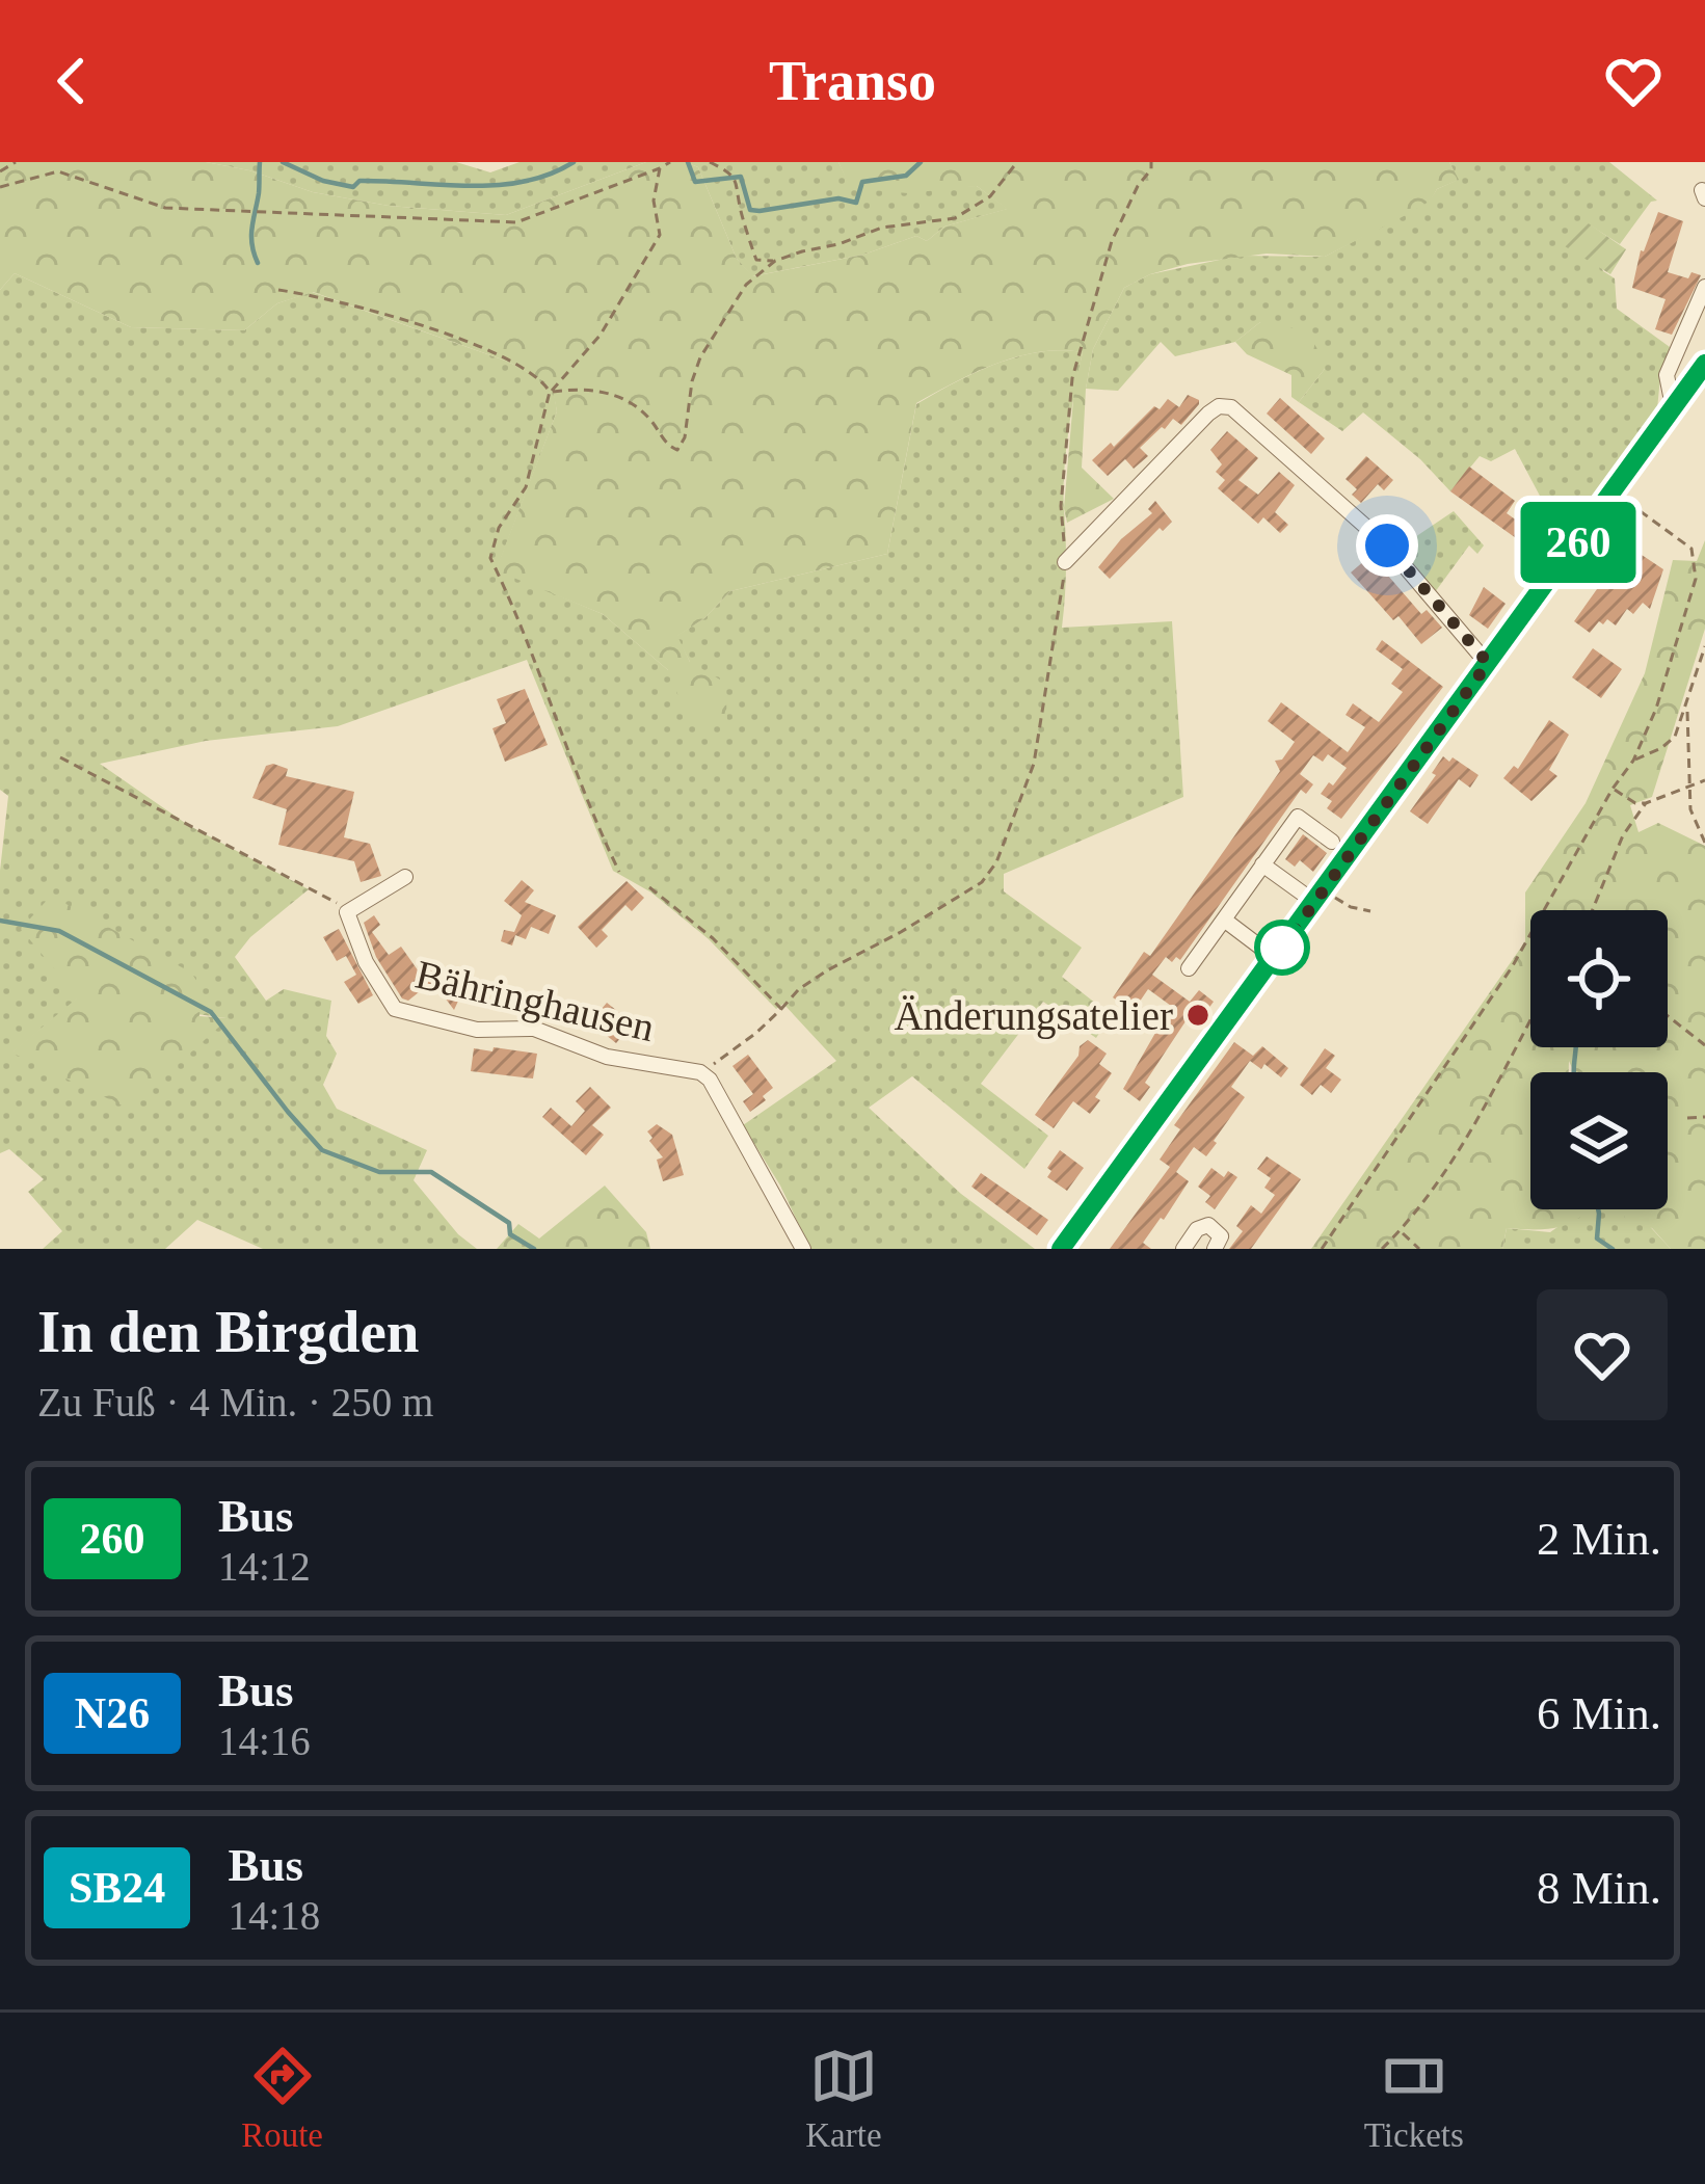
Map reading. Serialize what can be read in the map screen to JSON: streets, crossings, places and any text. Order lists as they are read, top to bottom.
{
  "streets": {
    "street": ["Bähringhausen"]
  },
  "places": ["Änderungsatelier"],
  "lines": ["bus line 260"],
  "page": {
    "header": "Transo",
    "on_map": "260",
    "heading": ["In den Birgden", "Zu Fuß · 4 Min. · 250 m"],
    "list": [
      {
        "mark": "260",
        "name": "Bus",
        "note": "14:12",
        "value": "2 Min."
      },
      {
        "mark": "N26",
        "name": "Bus",
        "note": "14:16",
        "value": "6 Min."
      },
      {
        "mark": "SB24",
        "name": "Bus",
        "note": "14:18",
        "value": "8 Min."
      }
    ],
    "tabs": ["Route", "Karte", "Tickets"]
  }
}
